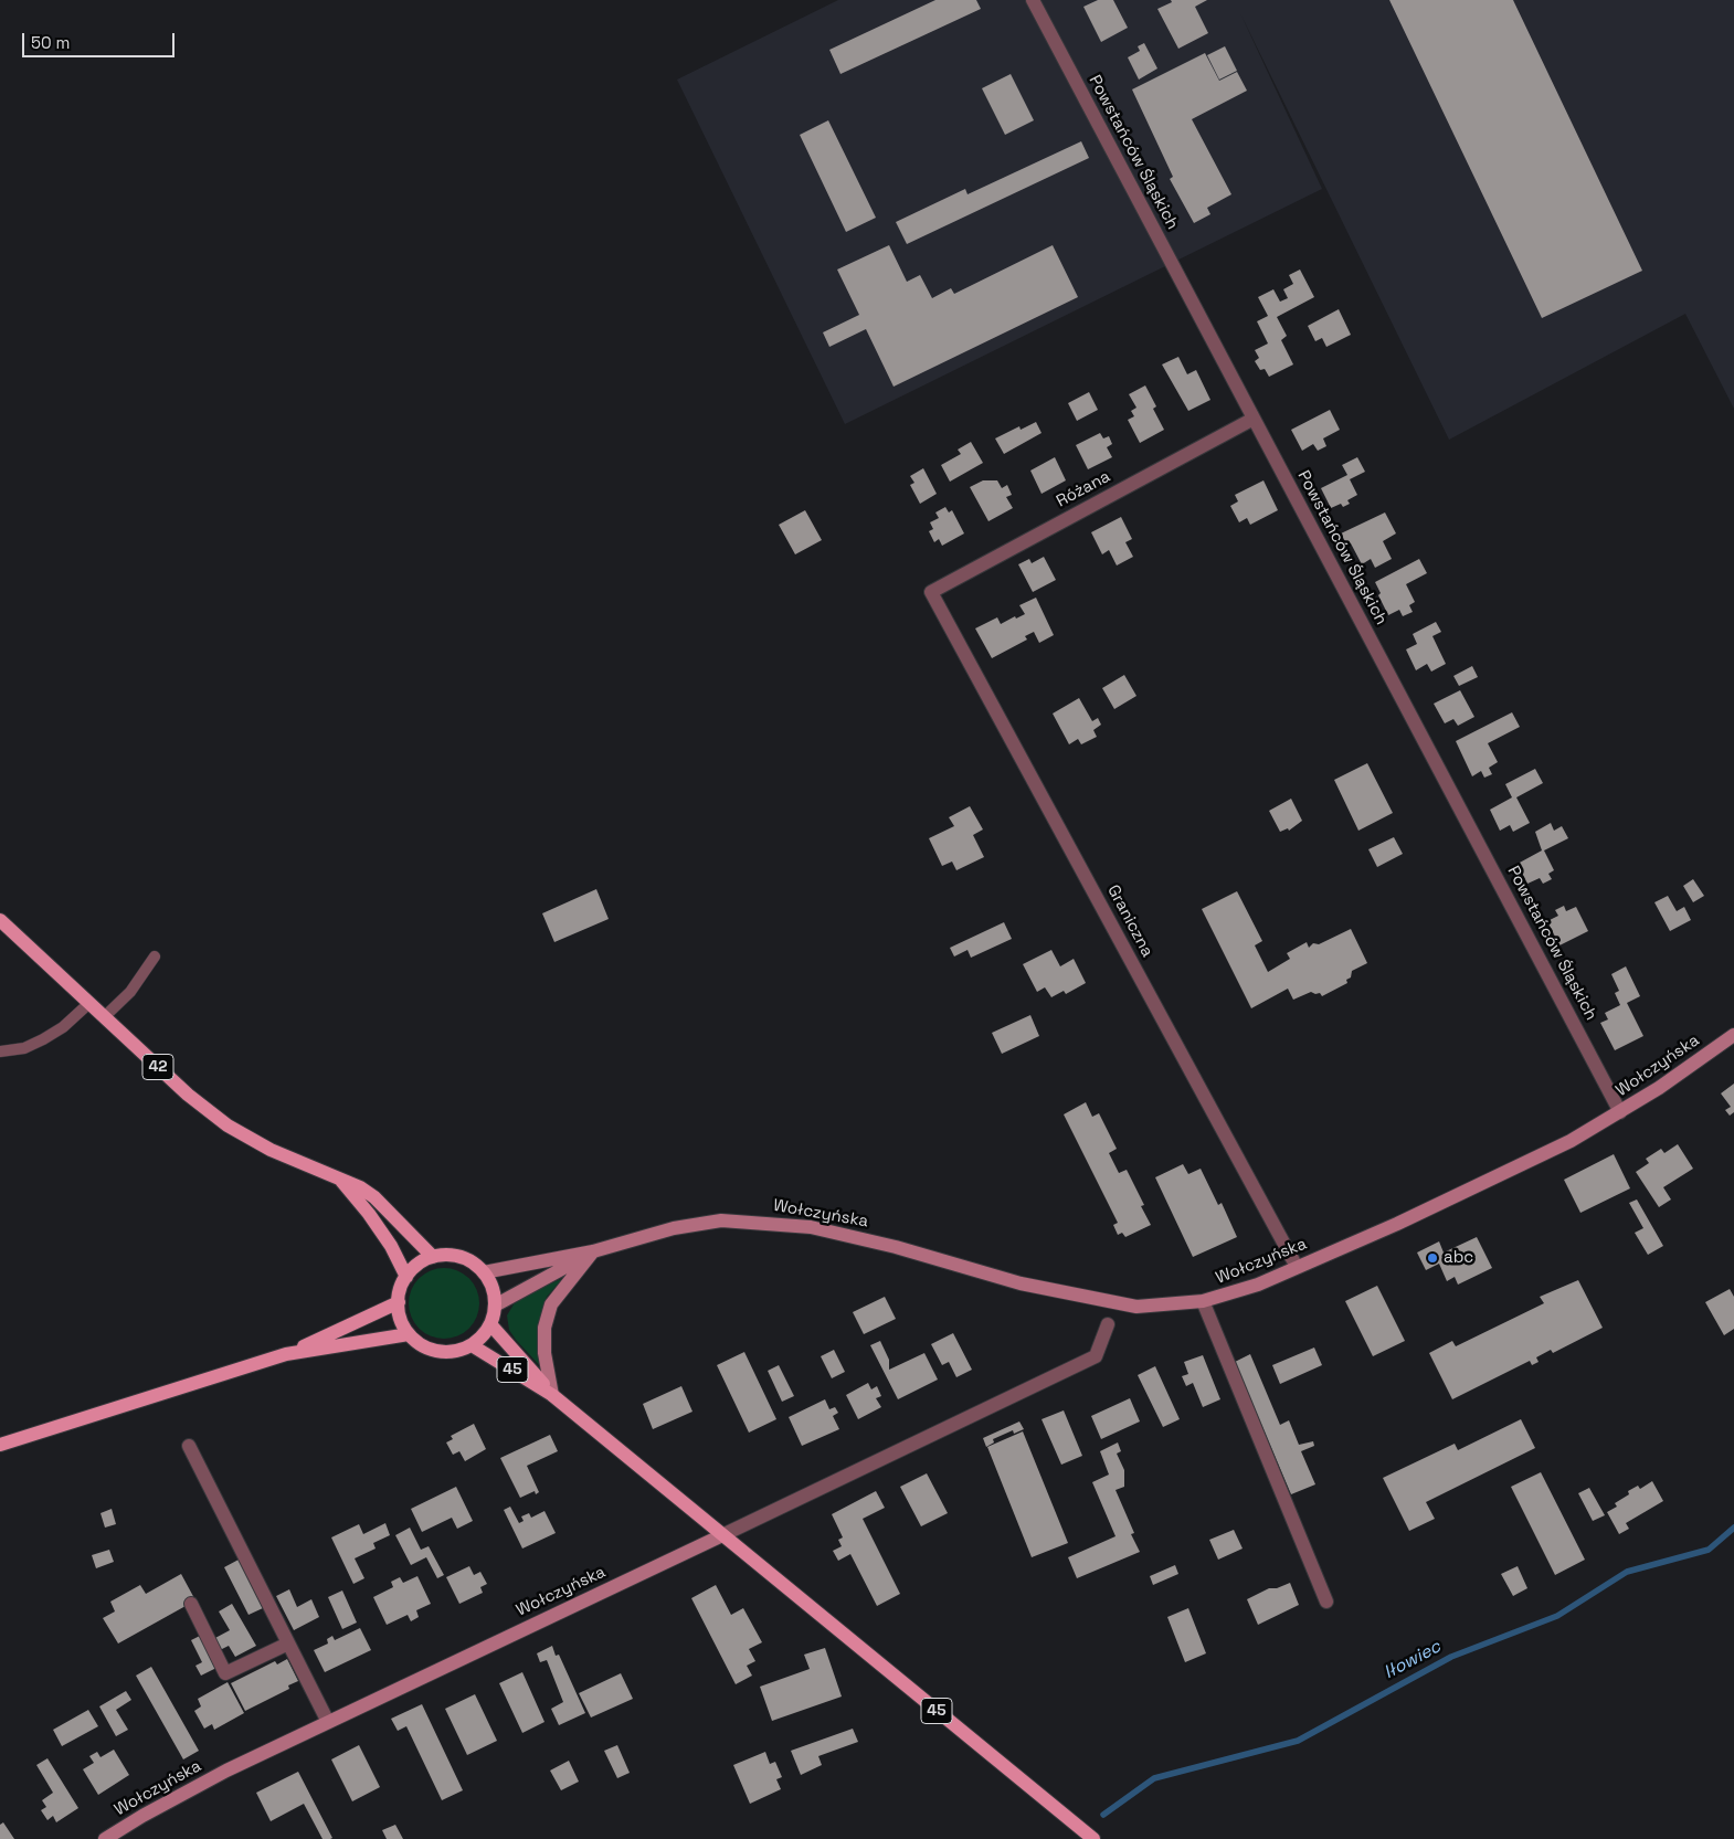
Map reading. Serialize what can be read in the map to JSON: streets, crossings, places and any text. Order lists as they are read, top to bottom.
{
  "streets": {
    "main road": ["42", "45"],
    "street": [
      "Powstańców Śląskich",
      "Różana",
      "Graniczna",
      "Wołczyńska"
    ]
  },
  "crossings": [
    ["Powstańców Śląskich", "Różana"],
    ["Powstańców Śląskich", "Wołczyńska"],
    ["Różana", "Graniczna"],
    ["Graniczna", "Wołczyńska"],
    ["Wołczyńska", "42"],
    ["Wołczyńska", "45"],
    ["42", "45"]
  ],
  "water": ["Iłowiec"],
  "places": ["abc"],
  "scale_bar": "50 m"
}
